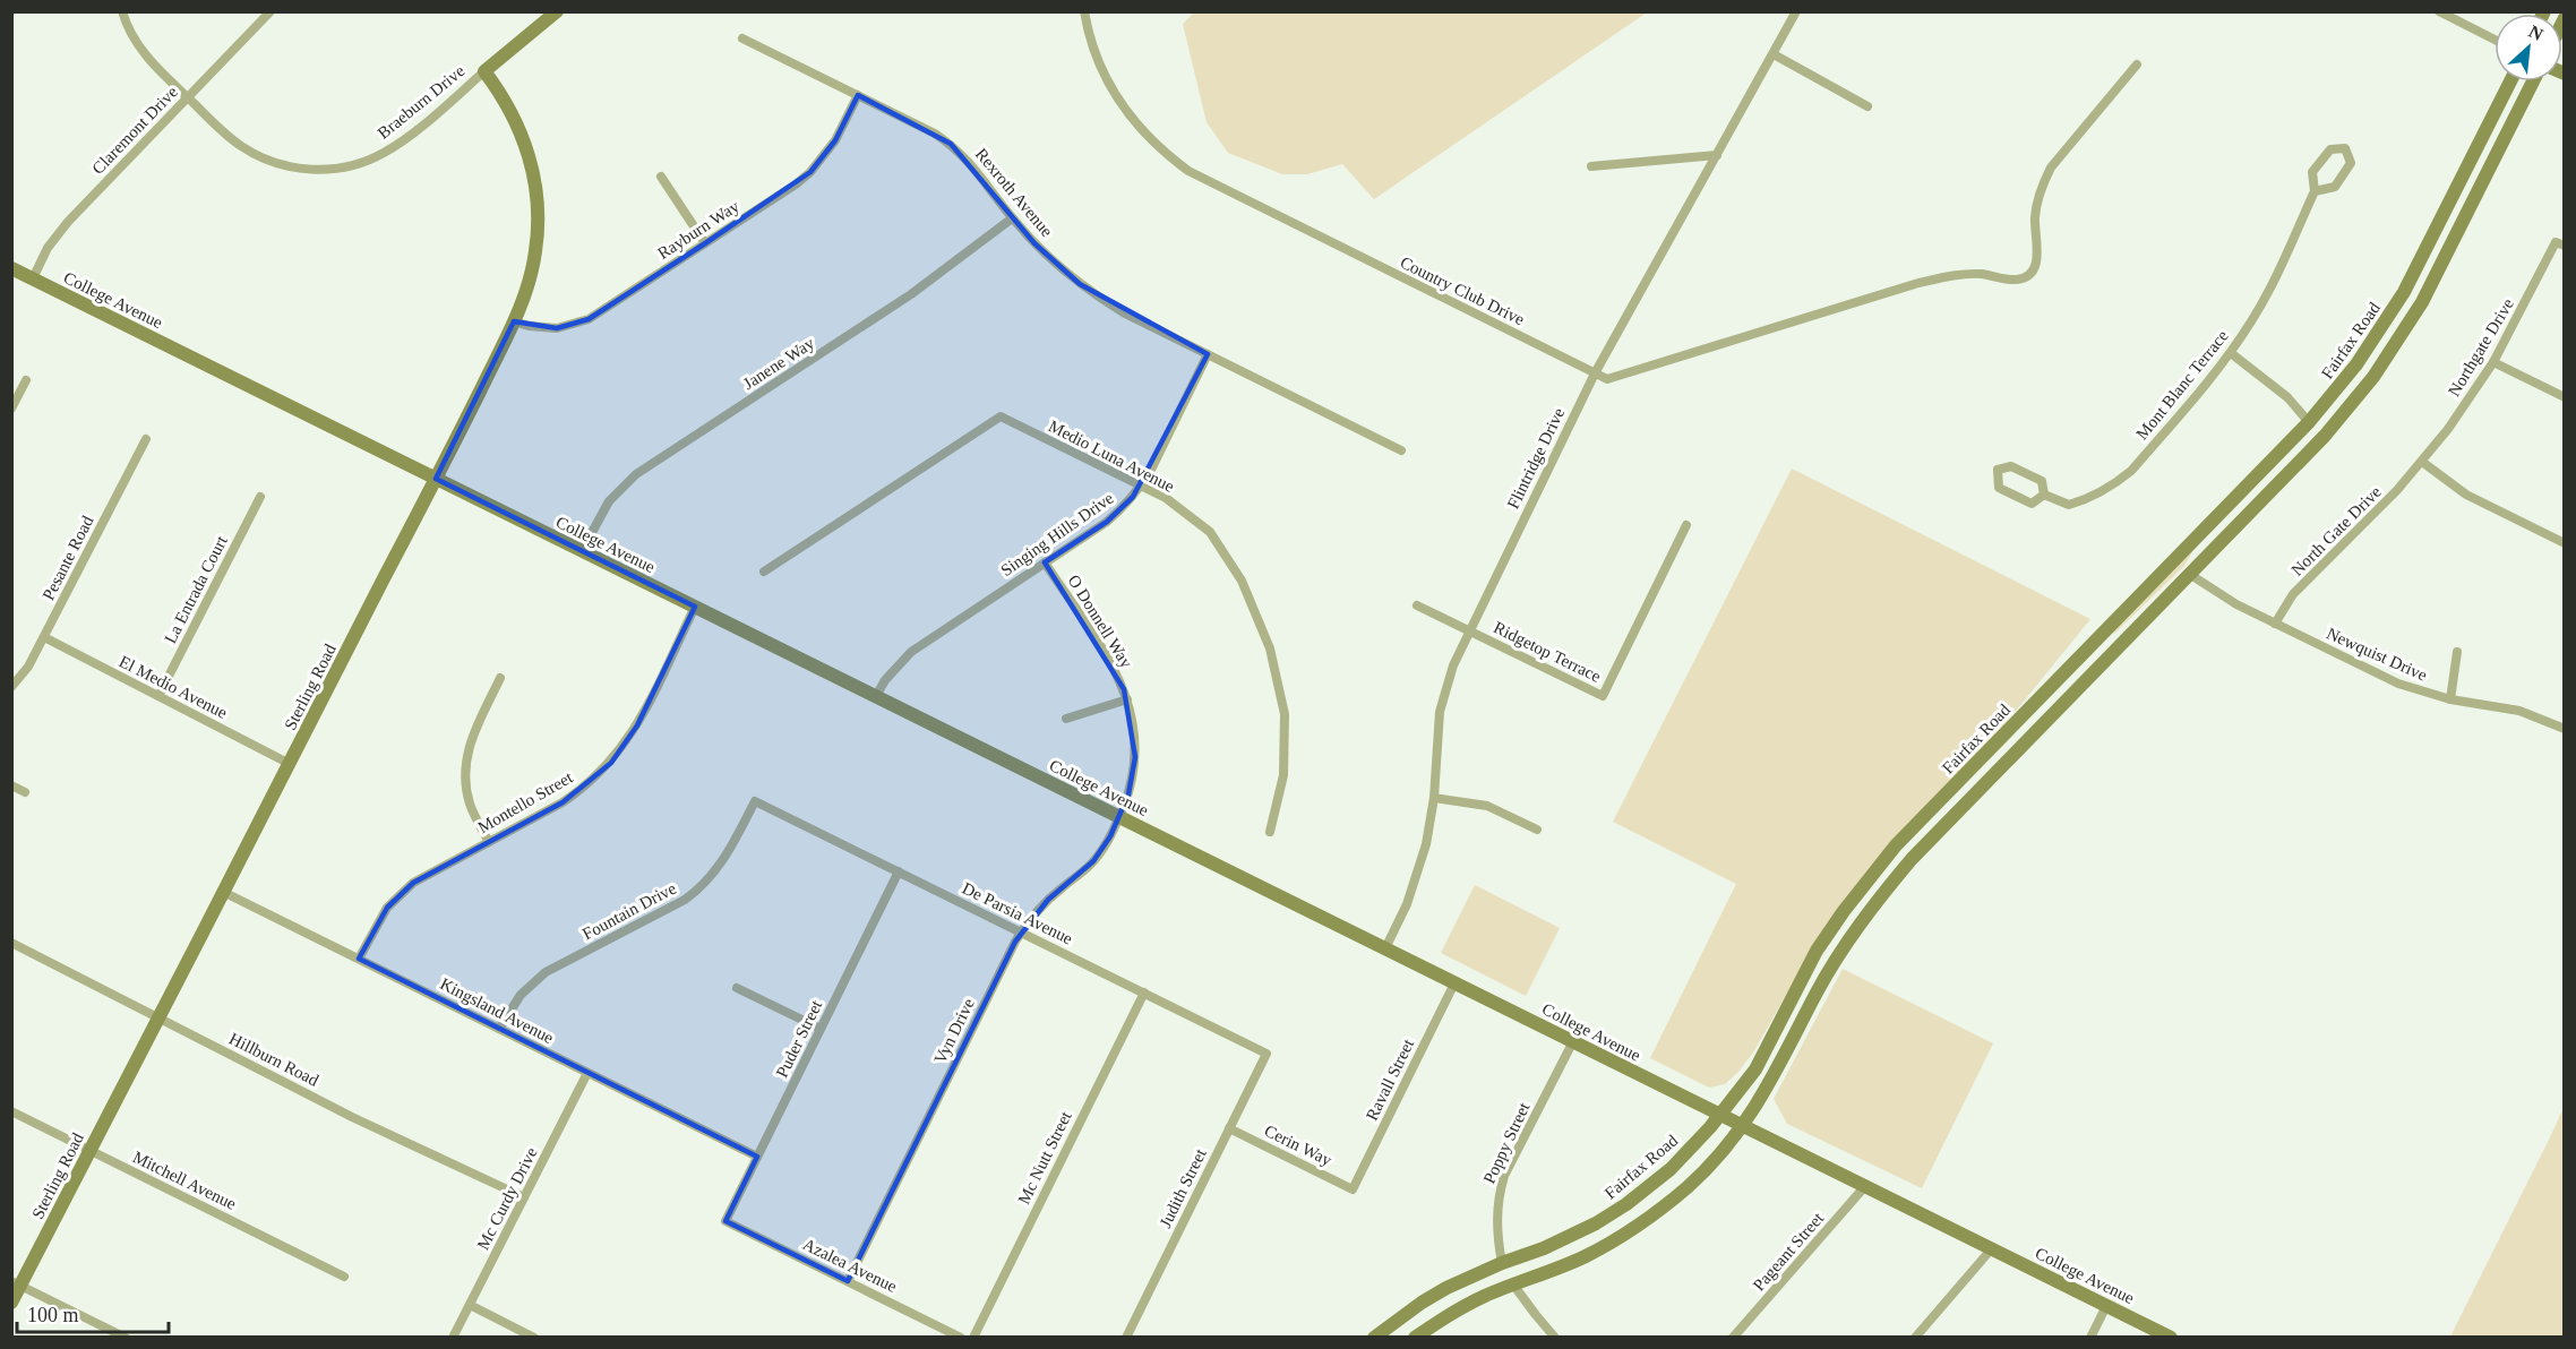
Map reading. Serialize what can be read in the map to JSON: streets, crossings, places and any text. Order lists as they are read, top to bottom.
{
  "streets": {
    "street": [
      "Braeburn Drive",
      "Claremont Drive",
      "Rexroth Avenue",
      "Rayburn Way",
      "Country Club Drive",
      "College Avenue",
      "Fairfax Road",
      "Northgate Drive",
      "Janene Way",
      "Mont Blanc Terrace",
      "Medio Luna Avenue",
      "Flintridge Drive",
      "North Gate Drive",
      "Singing Hills Drive",
      "Pesante Road",
      "La Entrada Court",
      "O Donnell Way",
      "Ridgetop Terrace",
      "Newquist Drive",
      "El Medio Avenue",
      "Sterling Road",
      "Montello Street",
      "Fountain Drive",
      "De Parsia Avenue",
      "Kingsland Avenue",
      "Vyn Drive",
      "Puder Street",
      "Hillburn Road",
      "Ravall Street",
      "Poppy Street",
      "Cerin Way",
      "Mc Nutt Street",
      "Mitchell Avenue",
      "Judith Street",
      "Mc Curdy Drive",
      "Pageant Street",
      "Azalea Avenue"
    ]
  },
  "crossings": [
    ["Braeburn Drive", "Claremont Drive"],
    ["Braeburn Drive", "Sterling Road"],
    ["Claremont Drive", "College Avenue"],
    ["Rexroth Avenue", "Rayburn Way"],
    ["Rexroth Avenue", "Janene Way"],
    ["Rexroth Avenue", "Singing Hills Drive"],
    ["Rayburn Way", "Sterling Road"],
    ["Country Club Drive", "Flintridge Drive"],
    ["College Avenue", "Fairfax Road"],
    ["College Avenue", "Janene Way"],
    ["College Avenue", "Flintridge Drive"],
    ["College Avenue", "Singing Hills Drive"],
    ["College Avenue", "O Donnell Way"],
    ["College Avenue", "Sterling Road"],
    ["College Avenue", "Montello Street"],
    ["College Avenue", "Vyn Drive"],
    ["College Avenue", "Ravall Street"],
    ["College Avenue", "Poppy Street"],
    ["College Avenue", "Pageant Street"],
    ["Fairfax Road", "Poppy Street"],
    ["Northgate Drive", "North Gate Drive"],
    ["Medio Luna Avenue", "Singing Hills Drive"],
    ["Flintridge Drive", "Ridgetop Terrace"],
    ["North Gate Drive", "Newquist Drive"],
    ["Singing Hills Drive", "O Donnell Way"],
    ["Pesante Road", "El Medio Avenue"],
    ["La Entrada Court", "El Medio Avenue"],
    ["O Donnell Way", "Vyn Drive"],
    ["El Medio Avenue", "Sterling Road"],
    ["Sterling Road", "Kingsland Avenue"],
    ["Sterling Road", "Hillburn Road"],
    ["Sterling Road", "Mitchell Avenue"],
    ["Montello Street", "Kingsland Avenue"],
    ["Fountain Drive", "De Parsia Avenue"],
    ["Fountain Drive", "Kingsland Avenue"],
    ["De Parsia Avenue", "Vyn Drive"],
    ["De Parsia Avenue", "Puder Street"],
    ["De Parsia Avenue", "Mc Nutt Street"],
    ["De Parsia Avenue", "Judith Street"],
    ["Kingsland Avenue", "Puder Street"],
    ["Kingsland Avenue", "Mc Curdy Drive"],
    ["Vyn Drive", "Azalea Avenue"],
    ["Puder Street", "Azalea Avenue"],
    ["Hillburn Road", "Mc Curdy Drive"],
    ["Ravall Street", "Cerin Way"],
    ["Cerin Way", "Judith Street"]
  ],
  "scale_bar": "100 m",
  "north": "top right"
}
